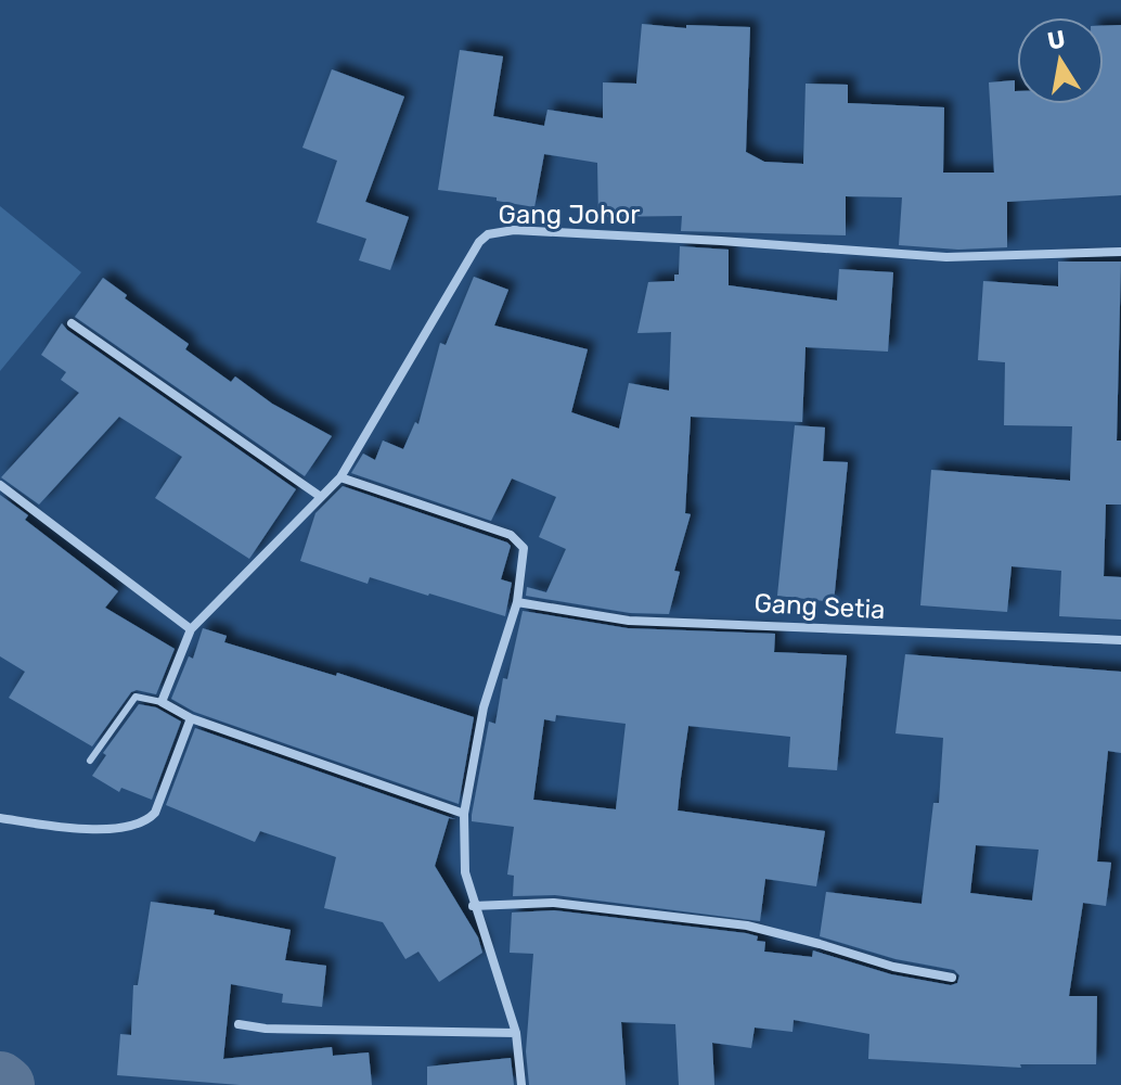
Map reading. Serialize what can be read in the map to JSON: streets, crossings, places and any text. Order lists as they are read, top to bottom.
{
  "streets": {
    "street": ["Gang Johor", "Gang Setia"]
  },
  "north": "top"
}
